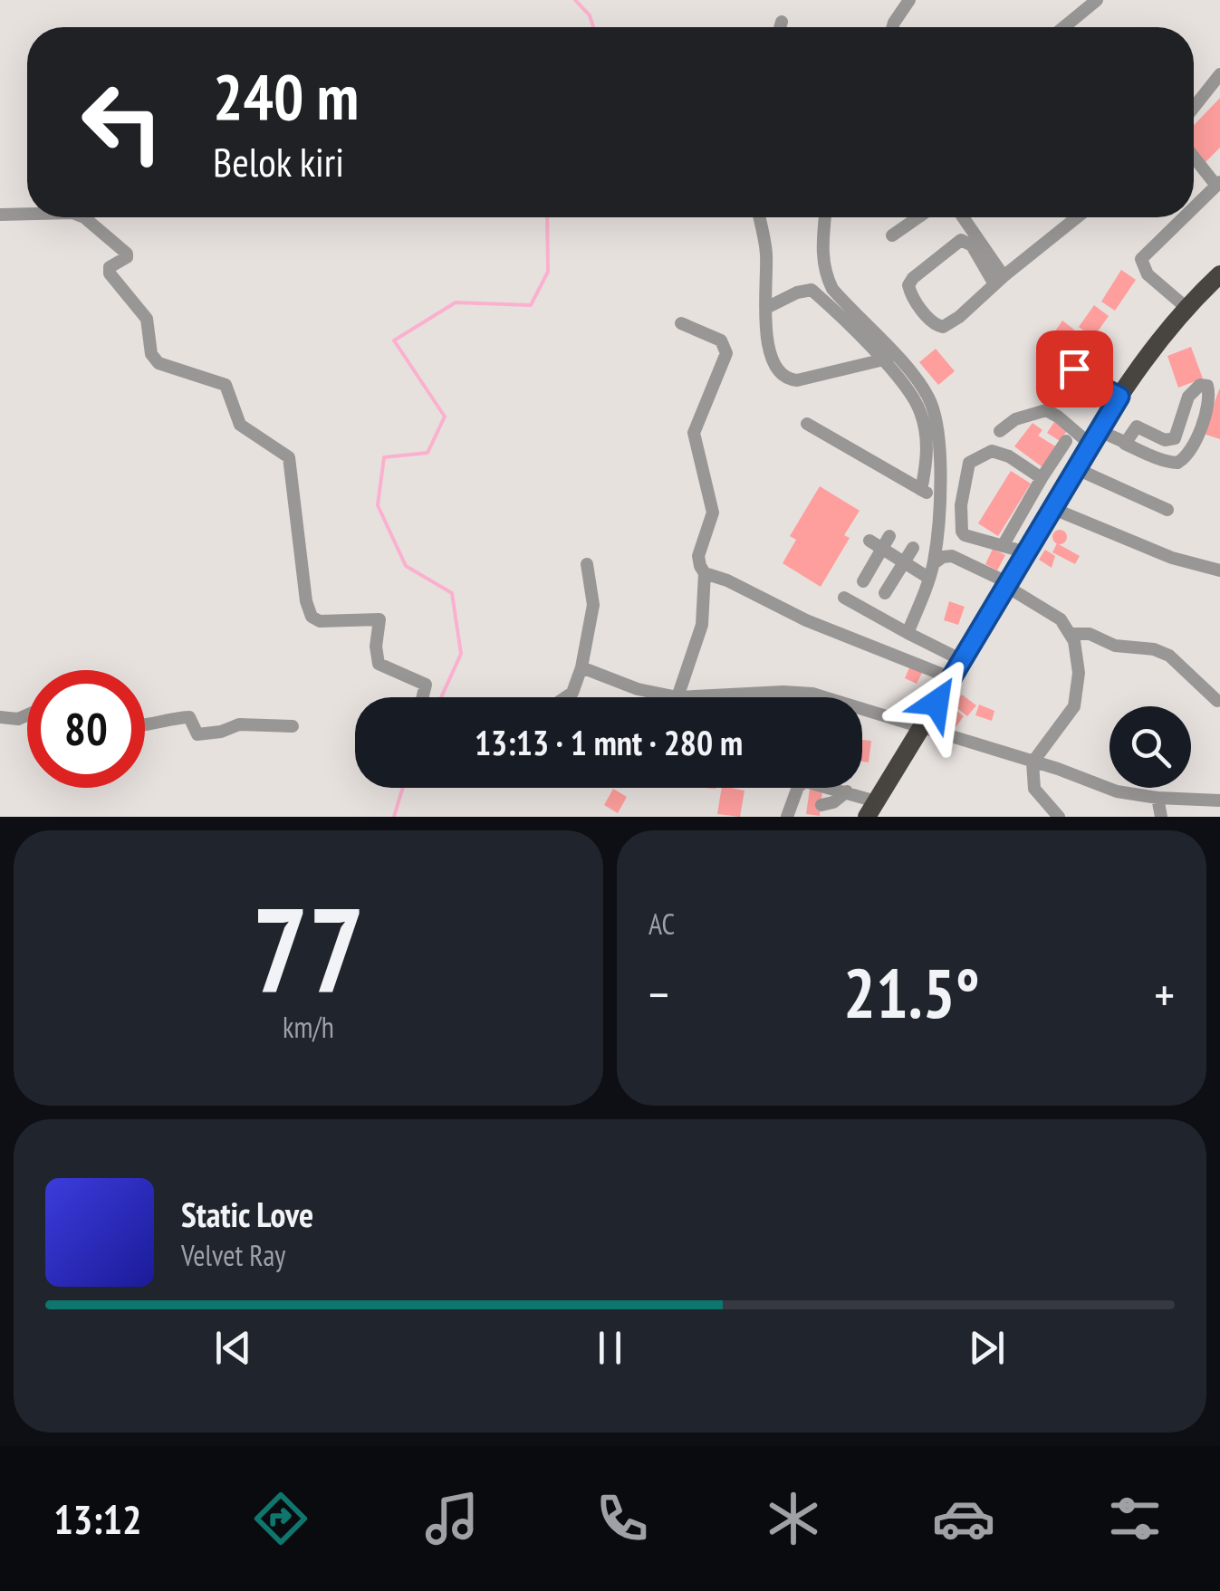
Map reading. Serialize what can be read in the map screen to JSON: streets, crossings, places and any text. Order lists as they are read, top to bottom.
{
  "page": {
    "turn": ["240 m", "Belok kiri"],
    "limit": "80",
    "trip": "13:13 · 1 mnt · 280 m",
    "tile": [
      ["77", "km/h"],
      "AC"
    ],
    "heat": ["−", "21.5°", "+"],
    "song": ["Static Love", "Velvet Ray"],
    "tabs": "13:12"
  }
}
